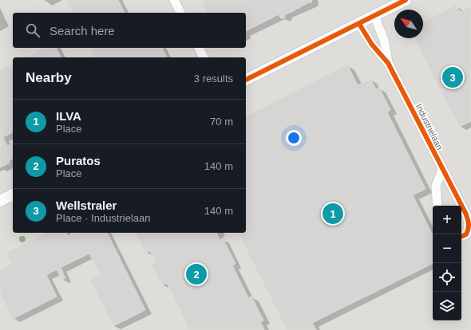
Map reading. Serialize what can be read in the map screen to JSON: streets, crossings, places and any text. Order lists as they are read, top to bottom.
{
  "streets": {
    "street": ["Industrielaan"]
  },
  "north": "top left",
  "page": {
    "search": "Search here",
    "heading": ["Nearby", "3 results"],
    "pins": ["3", "1", "2"],
    "list": [
      {
        "mark": "1",
        "name": "ILVA",
        "note": "Place",
        "value": "70 m"
      },
      {
        "mark": "2",
        "name": "Puratos",
        "note": "Place",
        "value": "140 m"
      },
      {
        "mark": "3",
        "name": "Wellstraler",
        "note": "Place · Industrielaan",
        "value": "140 m"
      }
    ],
    "map_buttons": ["+", "−"]
  }
}
